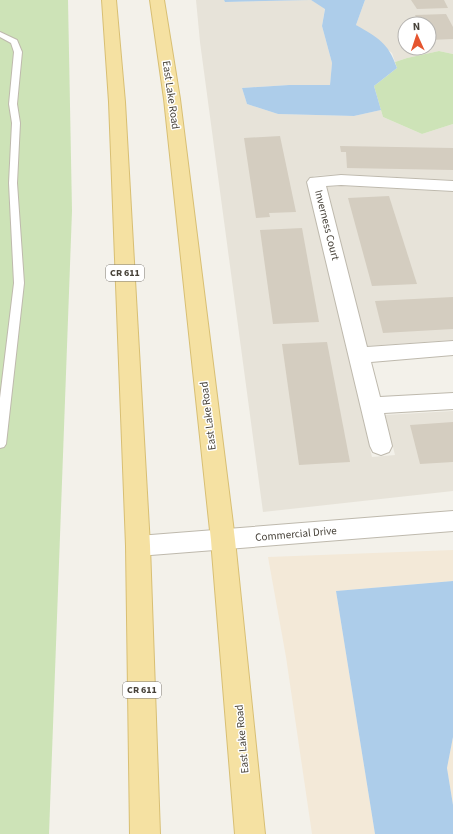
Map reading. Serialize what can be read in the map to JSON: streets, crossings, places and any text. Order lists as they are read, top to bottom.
{
  "streets": {
    "main road": ["East Lake Road", "CR 611"],
    "street": ["Inverness Court", "Commercial Drive"]
  },
  "crossings": [
    ["East Lake Road", "Commercial Drive"],
    ["CR 611", "Commercial Drive"]
  ],
  "north": "top"
}
